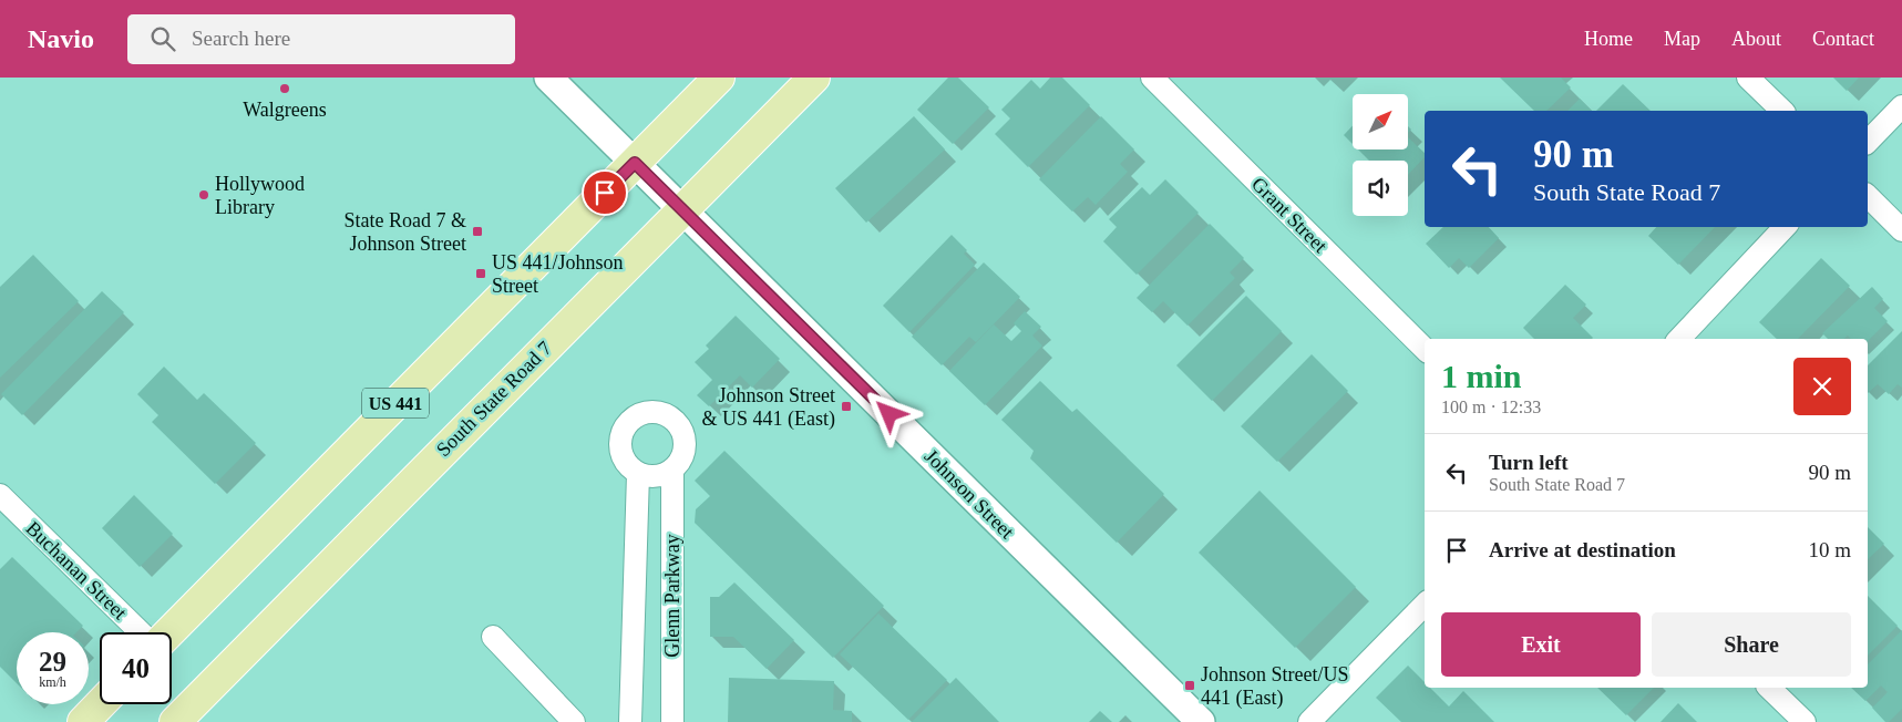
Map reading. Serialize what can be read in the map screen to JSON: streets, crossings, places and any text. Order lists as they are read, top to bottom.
{
  "streets": {
    "main road": ["South State Road 7", "US 441"],
    "street": [
      "Grant Street",
      "Johnson Street",
      "Buchanan Street",
      "Glenn Parkway"
    ]
  },
  "crossings": [
    ["South State Road 7", "Johnson Street"],
    ["US 441", "Johnson Street"]
  ],
  "places": {
    "other": ["Walgreens", "Hollywood Library"],
    "transit": [
      "State Road 7 & Johnson Street",
      "US 441/Johnson Street",
      "Johnson Street & US 441 (East)",
      "Johnson Street/US 441 (East)"
    ]
  },
  "north": "top right",
  "page": {
    "header": "Navio",
    "search": "Search here",
    "nav": [
      "Home",
      "Map",
      "About",
      "Contact"
    ],
    "turn": ["90 m", "South State Road 7"],
    "heading": ["1 min", "100 m · 12:33"],
    "list": [
      {
        "name": "Turn left",
        "note": "South State Road 7",
        "value": "90 m"
      },
      {
        "name": "Arrive at destination",
        "value": "10 m"
      }
    ],
    "buttons": ["Exit", "Share"],
    "speed": "29 km/h",
    "limit": "40"
  }
}
